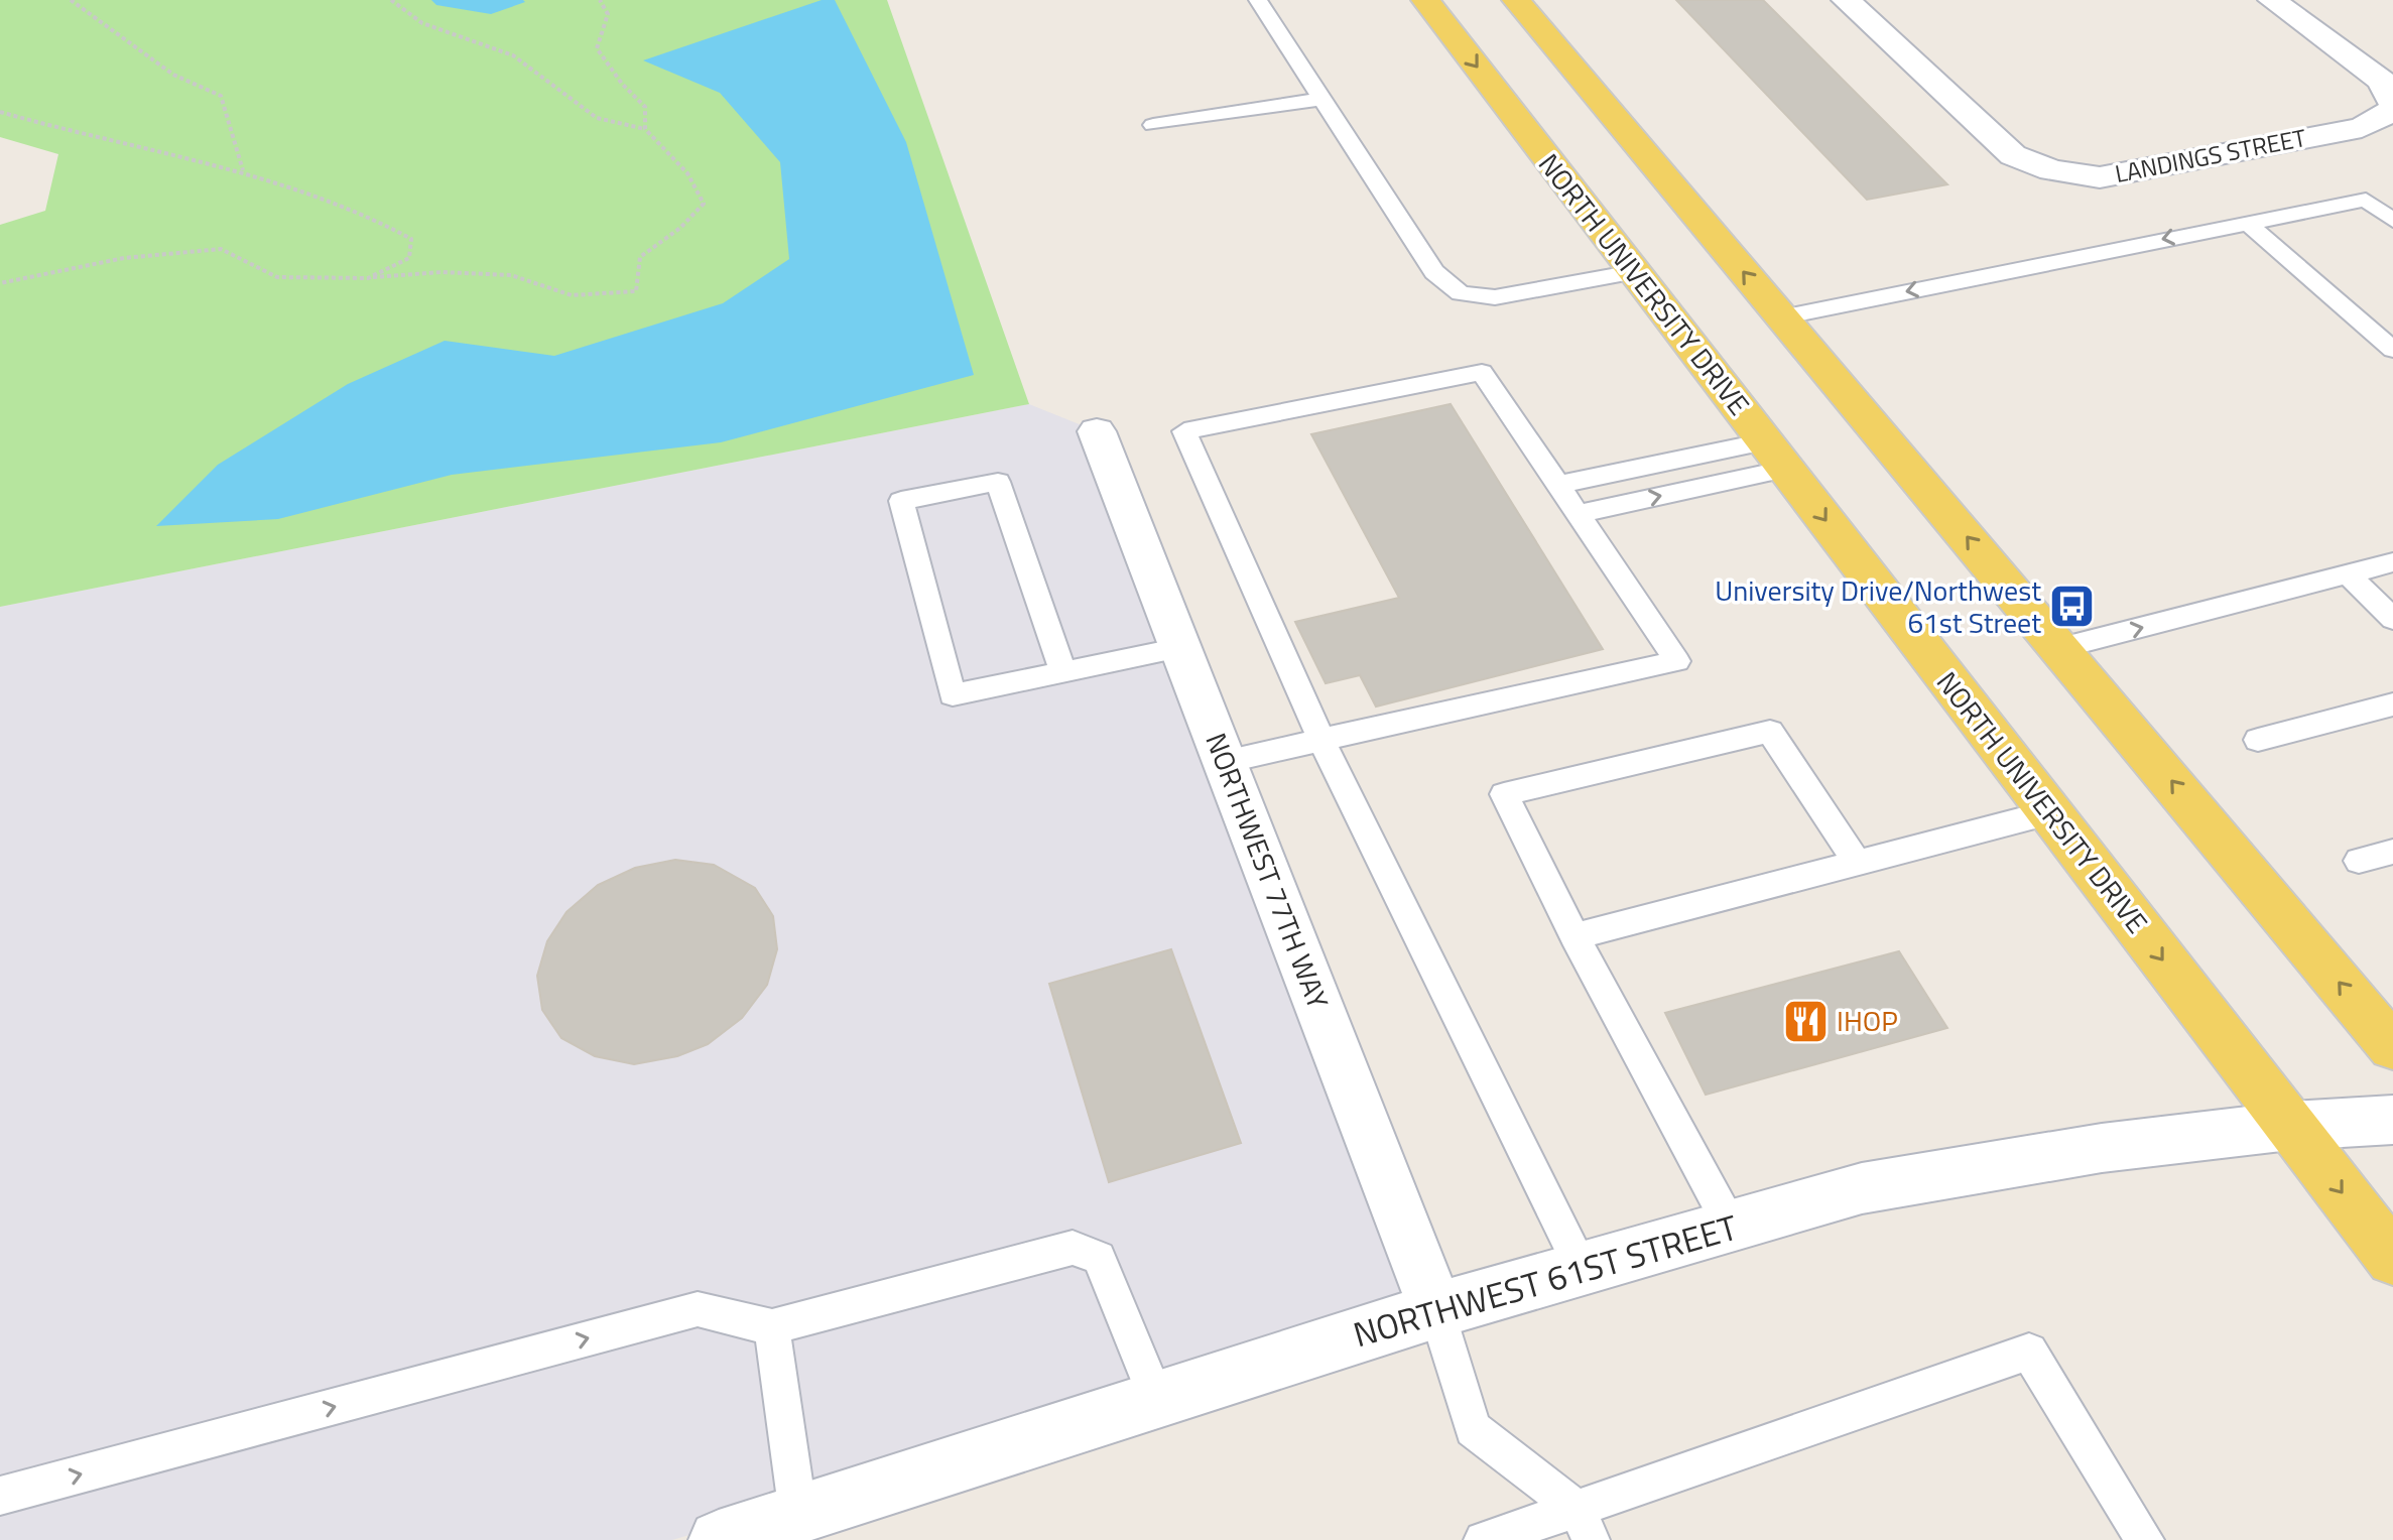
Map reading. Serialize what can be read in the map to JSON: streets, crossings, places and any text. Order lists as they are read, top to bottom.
{
  "streets": {
    "main road": ["NORTH UNIVERSITY DRIVE"],
    "street": ["LANDINGS STREET", "NORTHWEST 77TH WAY", "NORTHWEST 61ST STREET"]
  },
  "crossings": [
    ["NORTH UNIVERSITY DRIVE", "NORTHWEST 61ST STREET"],
    ["NORTHWEST 77TH WAY", "NORTHWEST 61ST STREET"]
  ],
  "places": {
    "bus stop": ["University Drive/Northwest 61st Street"],
    "restaurant": ["IHOP"]
  }
}
